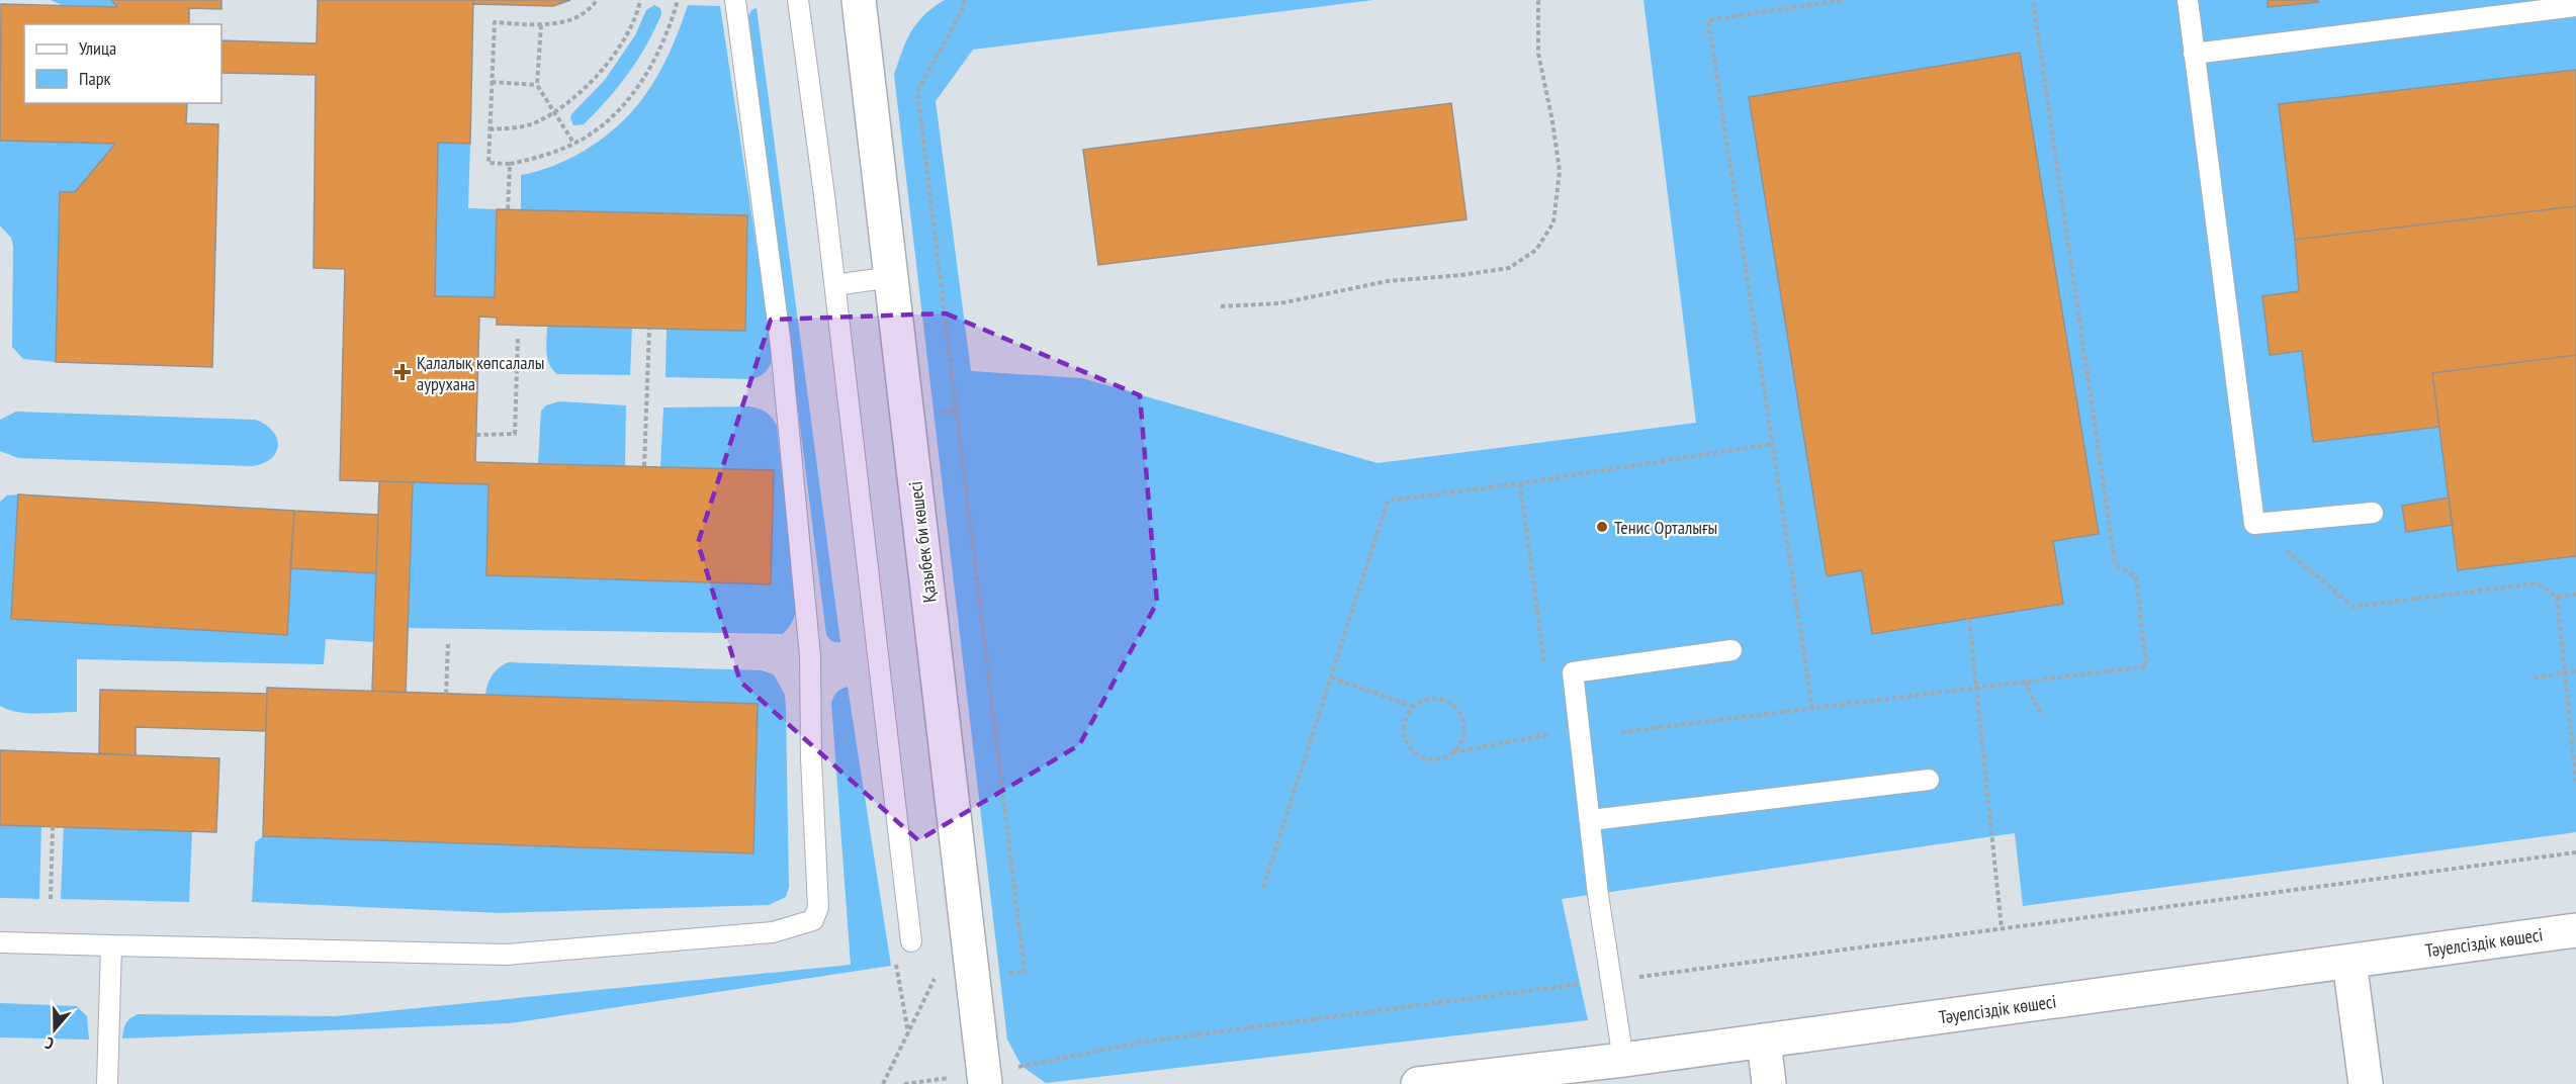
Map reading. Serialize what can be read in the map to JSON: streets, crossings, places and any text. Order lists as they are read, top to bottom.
{
  "streets": {
    "street": ["Қазыбек би көшесі", "Тәуелсіздік көшесі"]
  },
  "places": {
    "health": ["Қалалық көпсалалы аурухана"],
    "other": ["Тенис Орталығы"]
  },
  "legend": ["Улица", "Парк"],
  "north": "bottom"
}
